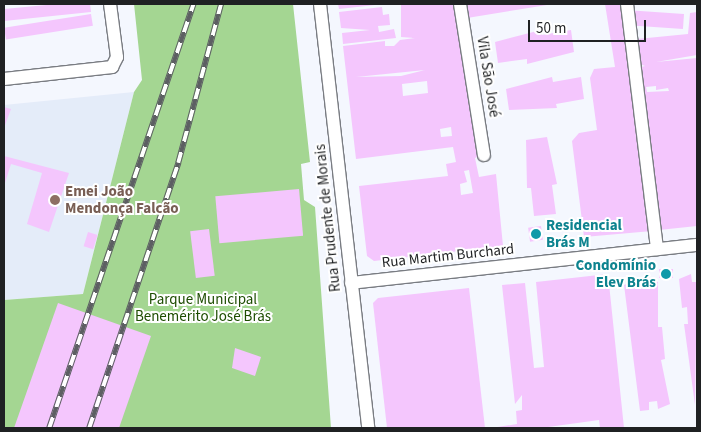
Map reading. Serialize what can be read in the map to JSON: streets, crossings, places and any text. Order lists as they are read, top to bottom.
{
  "streets": {
    "street": ["Vila São José", "Rua Prudente de Morais", "Rua Martim Burchard"]
  },
  "crossings": [
    ["Rua Prudente de Morais", "Rua Martim Burchard"]
  ],
  "parks": ["Parque Municipal Benemérito José Brás"],
  "places": ["Emei João Mendonça Falcão", "Residencial Brás M", "Condomínio Elev Brás"],
  "scale_bar": "50 m"
}
